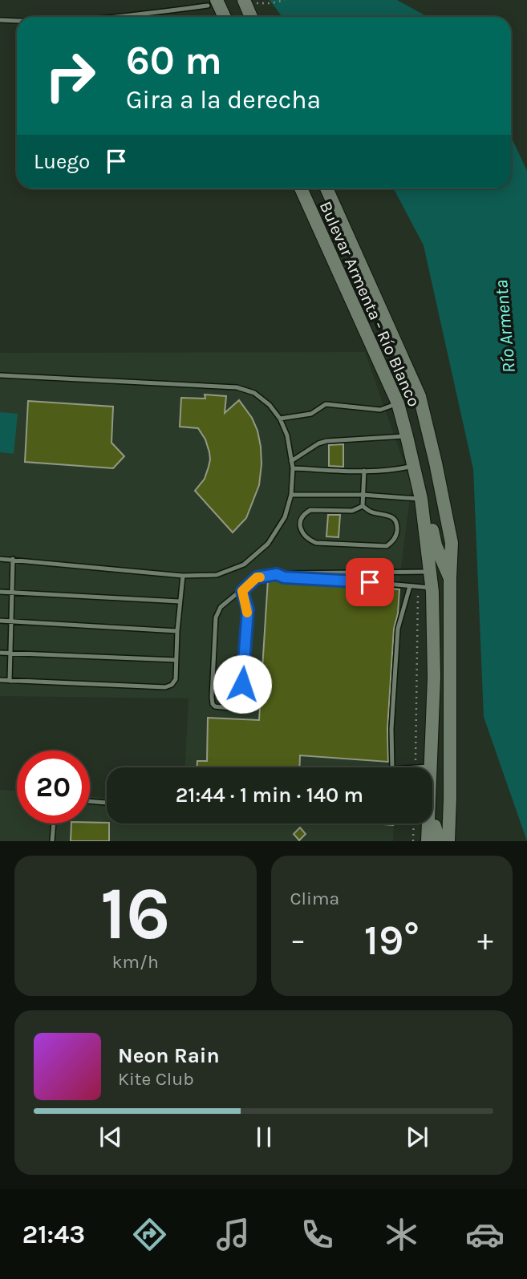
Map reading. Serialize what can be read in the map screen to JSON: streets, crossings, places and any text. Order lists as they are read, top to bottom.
{
  "streets": {
    "main road": ["Bulevar Armenta - Río Blanco"]
  },
  "water": ["Río Armenta"],
  "page": {
    "turn": ["60 m", "Gira a la derecha"],
    "then": "Luego",
    "limit": "20",
    "trip": "21:44 · 1 min · 140 m",
    "tile": [
      ["16", "km/h"],
      "Clima"
    ],
    "heat": ["−", "19°", "+"],
    "song": ["Neon Rain", "Kite Club"],
    "tabs": "21:43"
  }
}
